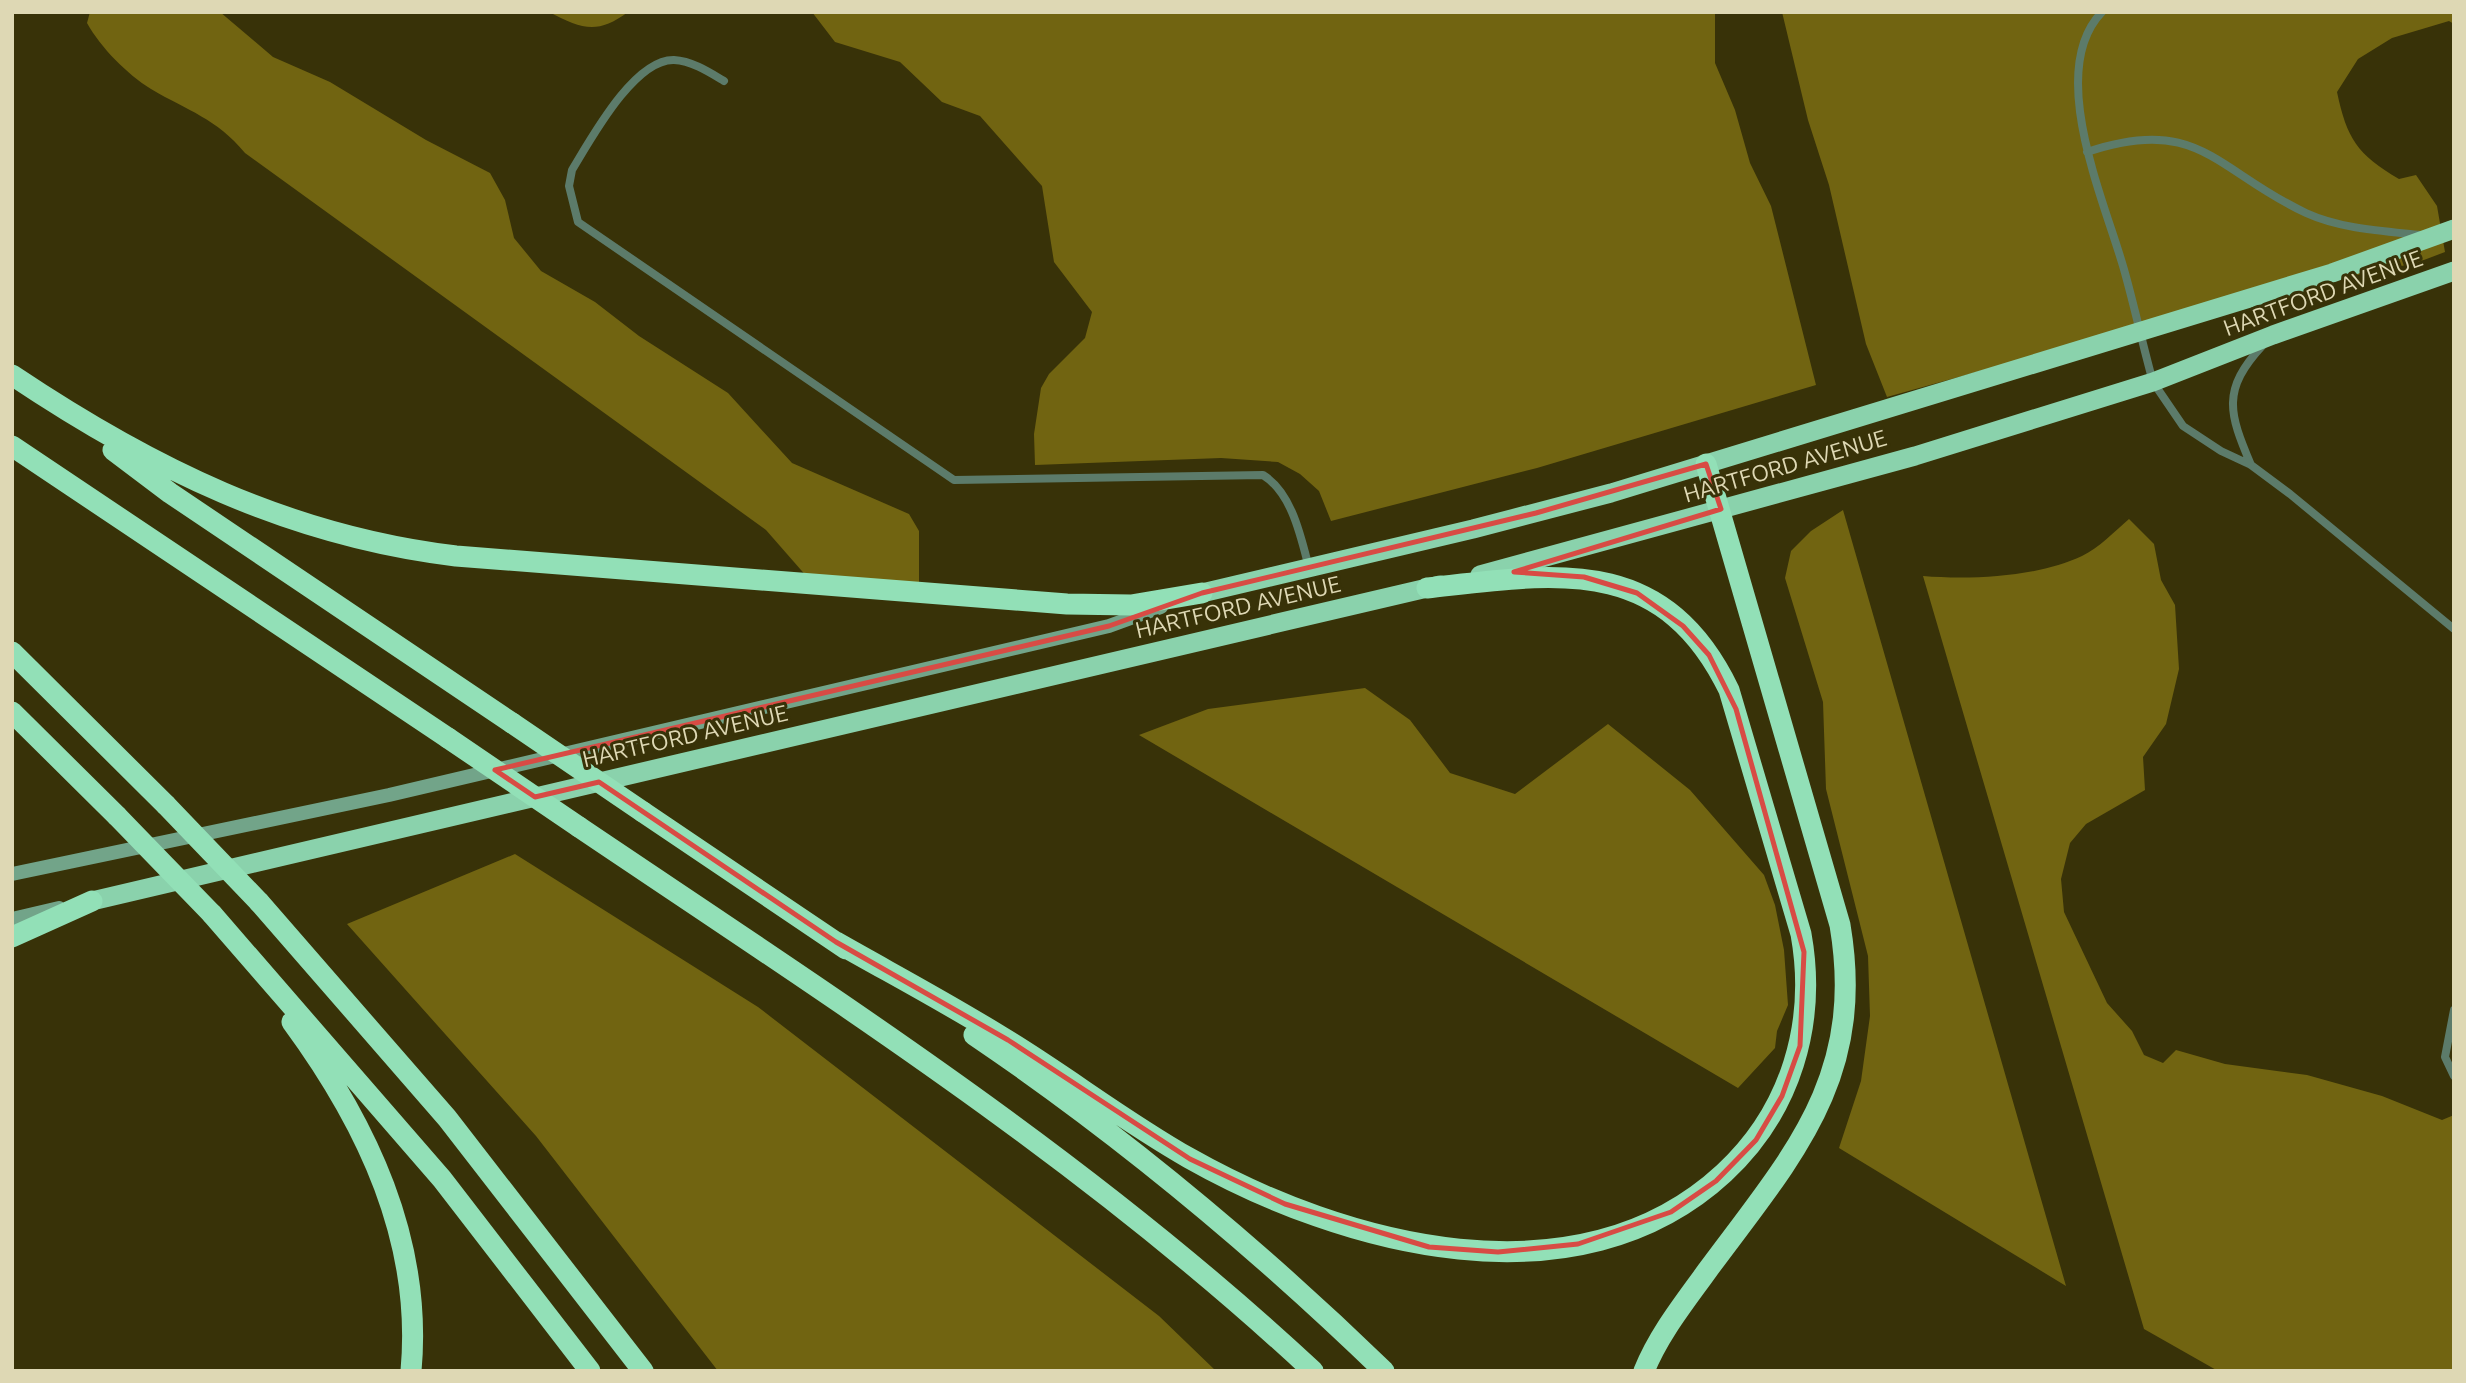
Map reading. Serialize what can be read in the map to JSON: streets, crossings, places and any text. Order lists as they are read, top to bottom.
{
  "streets": {
    "highway": ["HARTFORD AVENUE"]
  }
}
